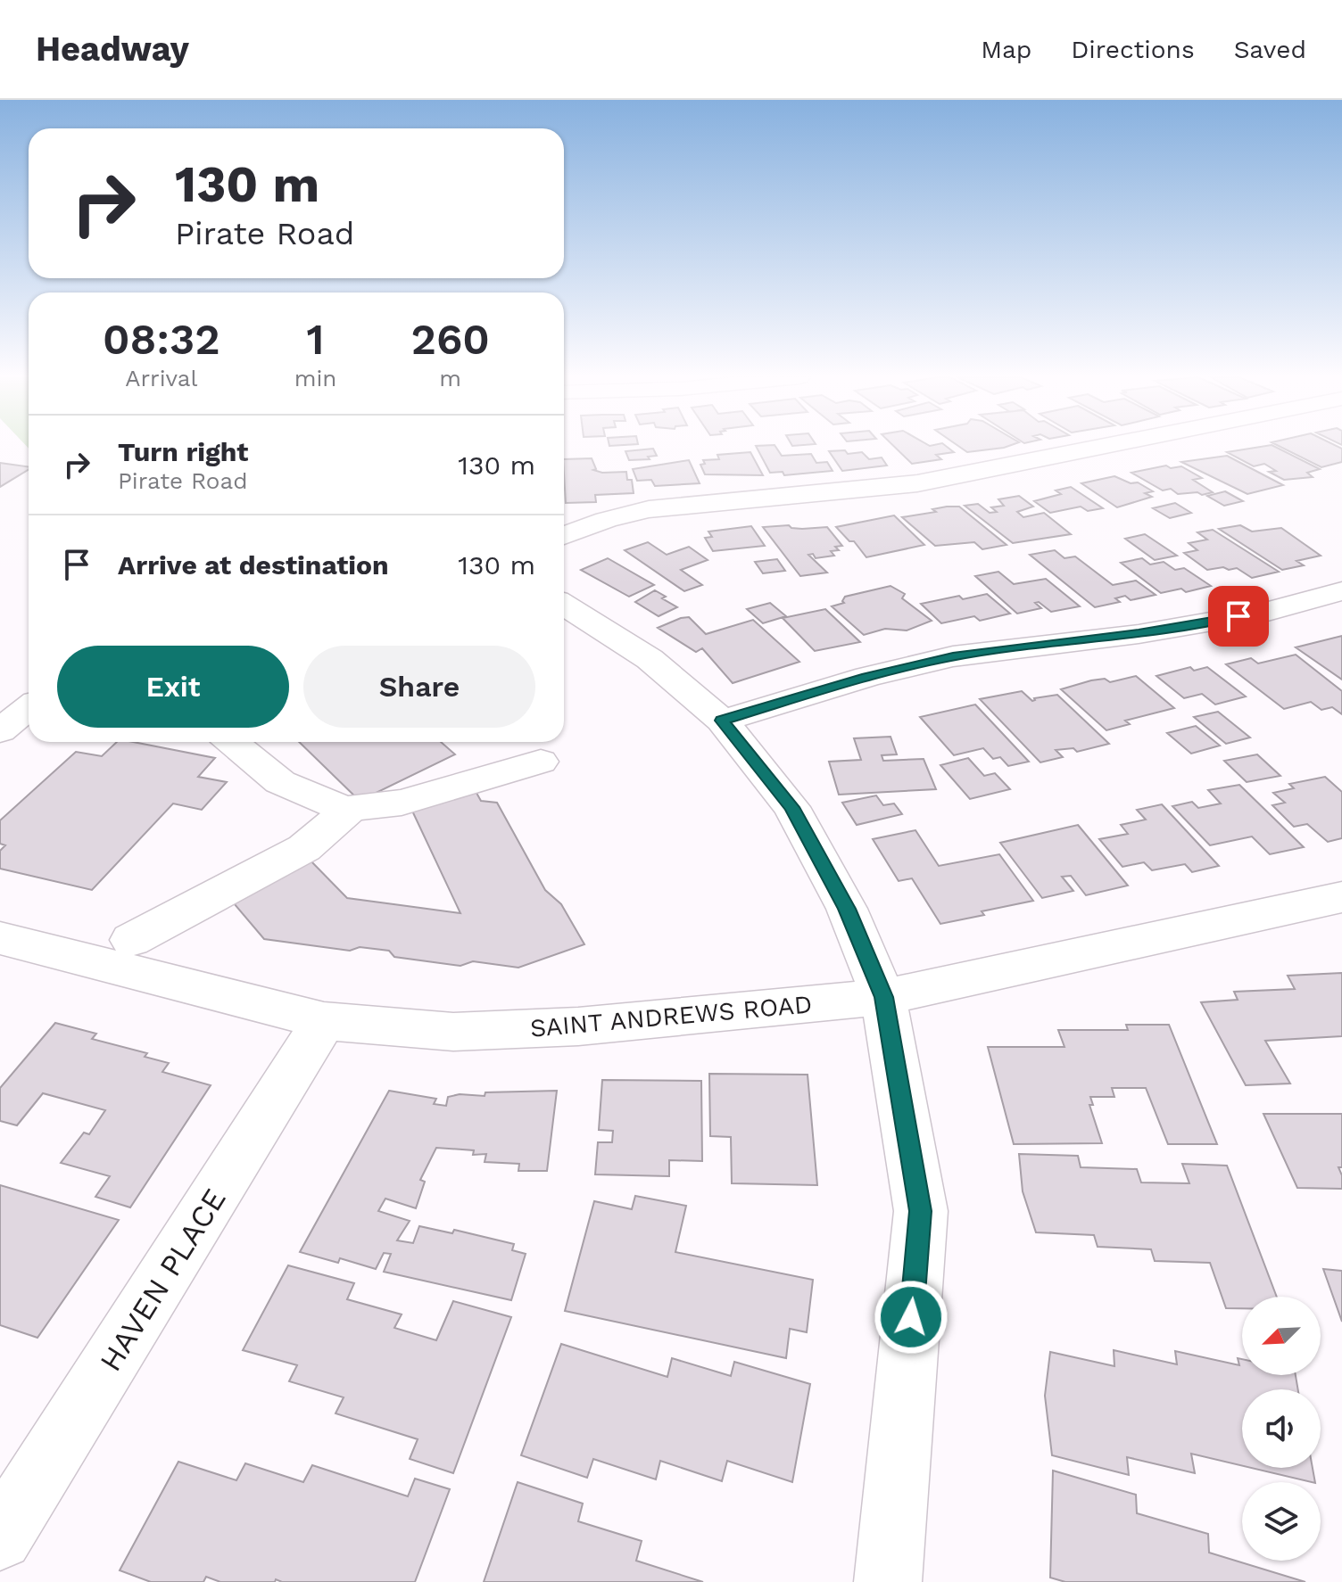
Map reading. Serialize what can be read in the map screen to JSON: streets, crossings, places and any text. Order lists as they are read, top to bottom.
{
  "streets": {
    "street": ["SAINT ANDREWS ROAD", "HAVEN PLACE"]
  },
  "crossings": [
    ["SAINT ANDREWS ROAD", "HAVEN PLACE"]
  ],
  "north": "bottom left",
  "page": {
    "header": "Headway",
    "nav": ["Map", "Directions", "Saved"],
    "turn": ["130 m", "Pirate Road"],
    "eta": [
      "08:32",
      "Arrival",
      "1",
      "min",
      "260",
      "m"
    ],
    "list": [
      {
        "name": "Turn right",
        "note": "Pirate Road",
        "value": "130 m"
      },
      {
        "name": "Arrive at destination",
        "value": "130 m"
      }
    ],
    "buttons": ["Exit", "Share"]
  }
}
